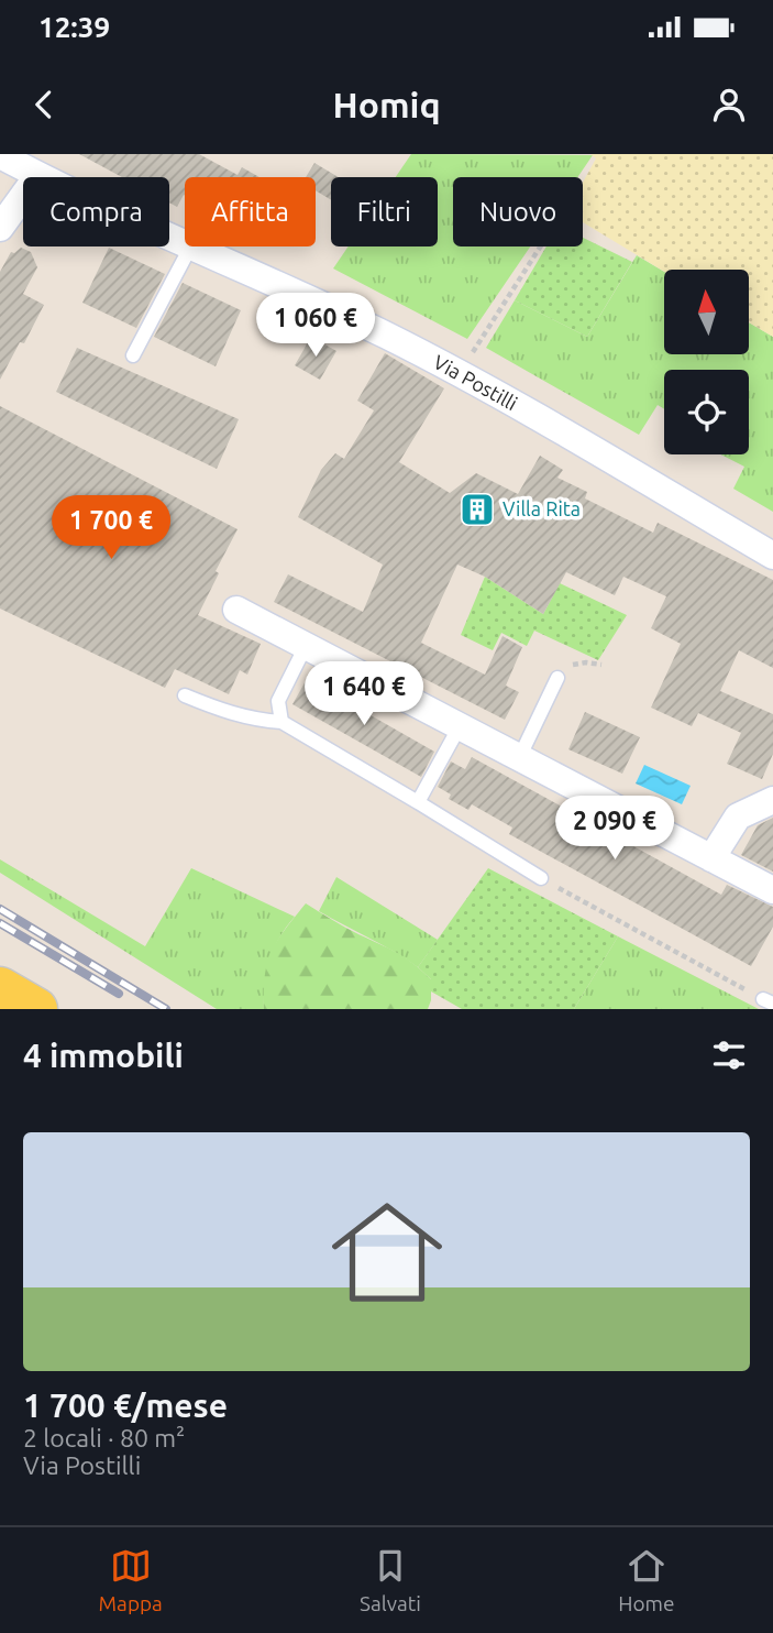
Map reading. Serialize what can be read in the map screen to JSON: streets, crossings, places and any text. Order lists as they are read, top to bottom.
{
  "streets": {
    "street": ["Via Postilli"]
  },
  "places": {
    "building": ["Villa Rita"]
  },
  "north": "top",
  "page": {
    "status": "12:39",
    "header": "Homiq",
    "chip": [
      "Compra",
      "Affitta",
      "Filtri",
      "Nuovo"
    ],
    "price": [
      "1 060 €",
      "1 700 €",
      "1 640 €",
      "2 090 €"
    ],
    "heading": "4 immobili",
    "list": [
      {
        "name": "1 700 €/mese",
        "note": "2 locali · 80 m² · Via Postilli"
      }
    ],
    "tabs": ["Mappa", "Salvati", "Home"]
  }
}
